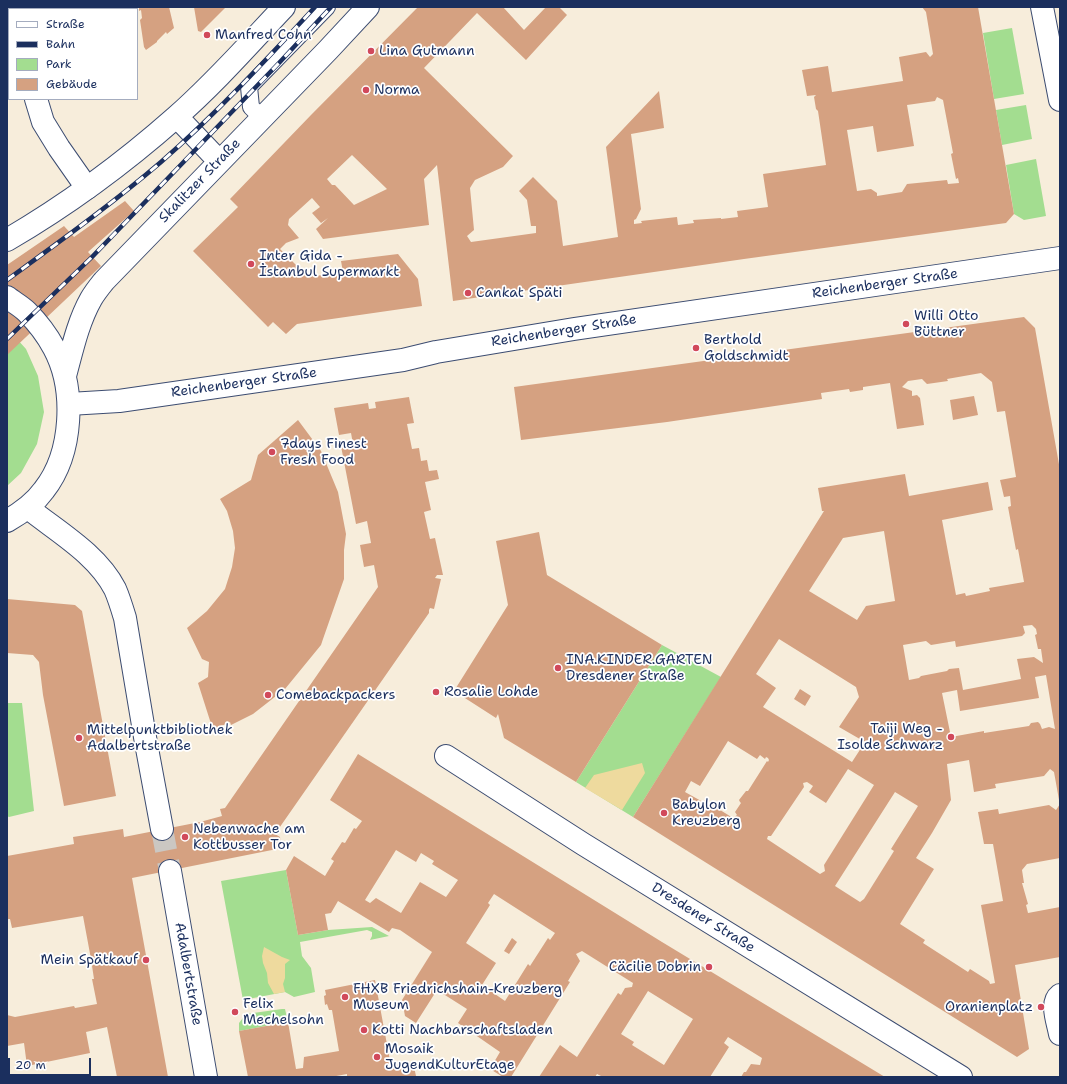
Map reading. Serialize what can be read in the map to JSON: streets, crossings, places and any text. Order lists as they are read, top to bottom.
{
  "streets": {
    "street": [
      "Skalitzer Straße",
      "Reichenberger Straße",
      "Dresdener Straße",
      "Adalbertstraße"
    ]
  },
  "places": [
    "Manfred Cohn",
    "Lina Gutmann",
    "Norma",
    "Inter Gida - İstanbul Supermarkt",
    "Cankat Späti",
    "Willi Otto Büttner",
    "Berthold Goldschmidt",
    "7days Finest Fresh Food",
    "INA.KINDER.GARTEN Dresdener Straße",
    "Rosalie Lohde",
    "Comebackpackers",
    "Taiji Weg - Isolde Schwarz",
    "Mittelpunktbibliothek Adalbertstraße",
    "Babylon Kreuzberg",
    "Nebenwache am Kottbusser Tor",
    "Mein Spätkauf",
    "Cäcilie Dobrin",
    "FHXB Friedrichshain-Kreuzberg Museum",
    "Oranienplatz",
    "Felix Mechelsohn",
    "Kotti Nachbarschaftsladen",
    "Mosaik JugendKulturEtage"
  ],
  "legend": [
    "Straße",
    "Bahn",
    "Park",
    "Gebäude"
  ],
  "scale_bar": "20 m"
}
